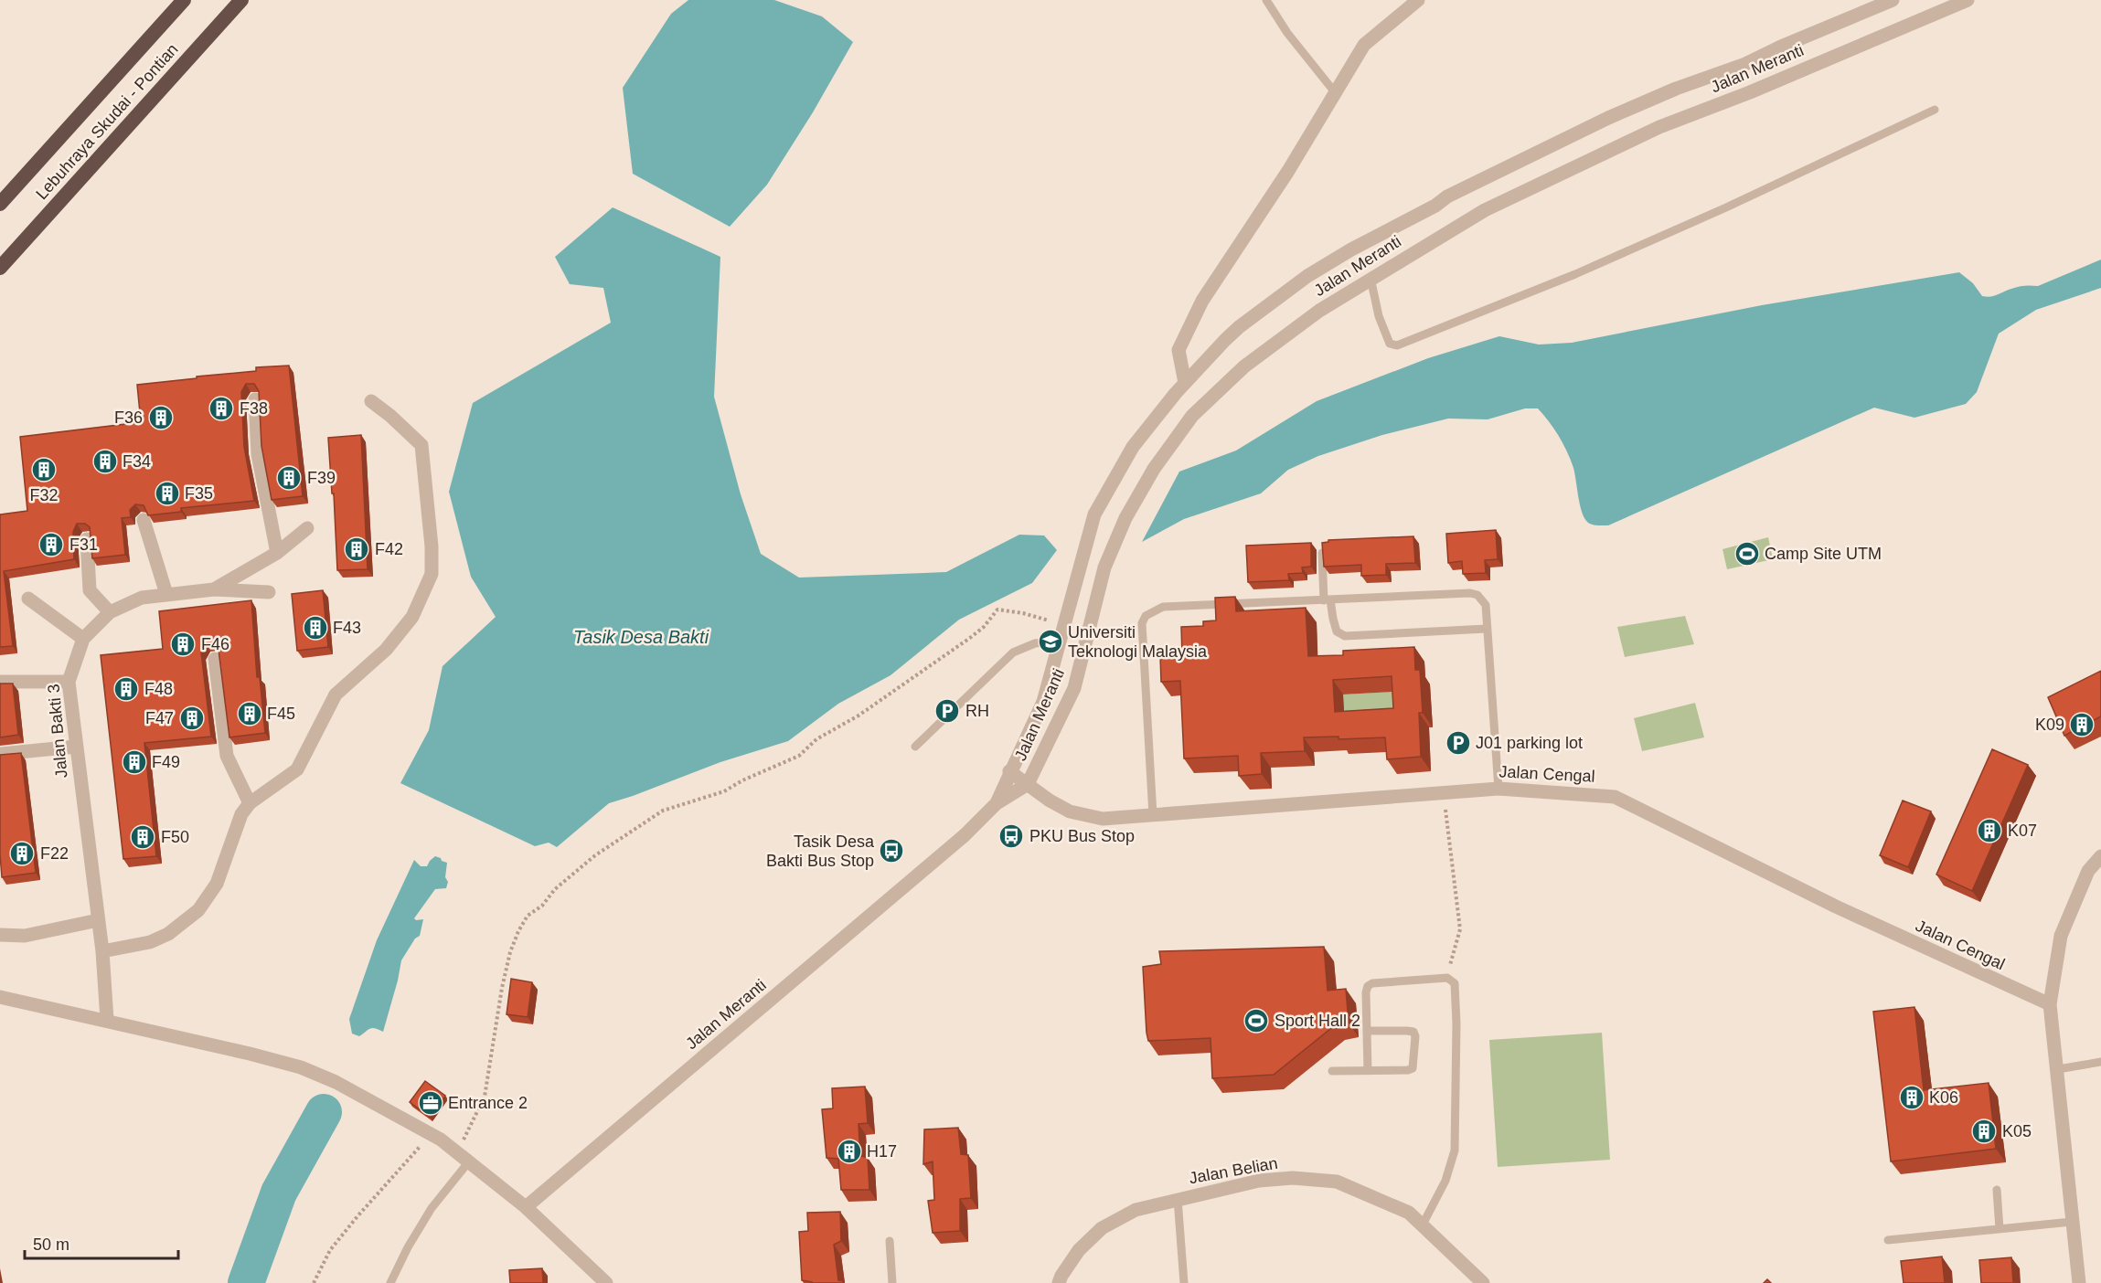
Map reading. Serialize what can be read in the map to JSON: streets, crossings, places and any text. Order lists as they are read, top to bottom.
{
  "streets": {
    "highway": ["Lebuhraya Skudai - Pontian"],
    "street": [
      "Jalan Meranti",
      "Jalan Bakti 3",
      "Jalan Cengal",
      "Jalan Belian"
    ]
  },
  "crossings": [
    ["Jalan Meranti", "Jalan Cengal"]
  ],
  "water": ["Tasik Desa Bakti"],
  "places": {
    "building": [
      "F38",
      "F36",
      "F34",
      "F32",
      "F39",
      "F35",
      "F31",
      "F42",
      "F43",
      "F46",
      "F48",
      "F45",
      "F47",
      "K09",
      "F49",
      "K07",
      "F50",
      "F22",
      "K06",
      "K05",
      "H17"
    ],
    "sports": ["Camp Site UTM", "Sport Hall 2"],
    "school or university": ["Universiti Teknologi Malaysia"],
    "parking": ["RH", "J01 parking lot"],
    "bus stop": ["PKU Bus Stop", "Tasik Desa Bakti Bus Stop"],
    "office": ["Entrance 2"]
  },
  "scale_bar": "50 m"
}
